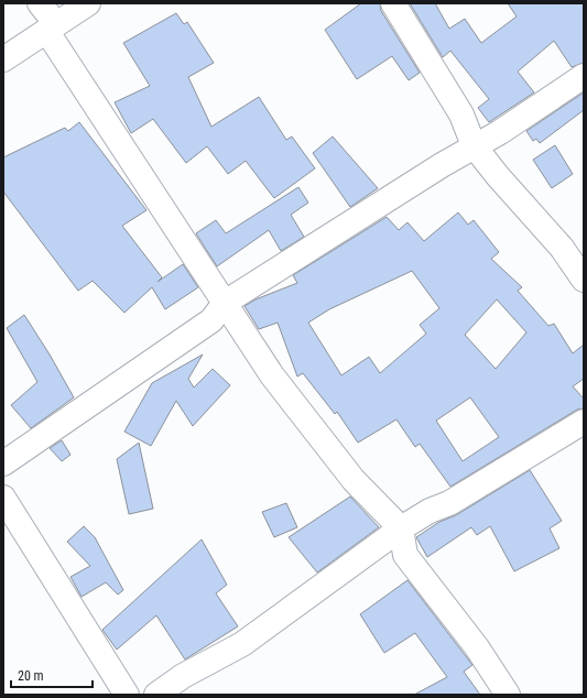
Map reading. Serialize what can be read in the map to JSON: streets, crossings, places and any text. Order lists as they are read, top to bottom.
{
  "scale_bar": "20 m"
}
